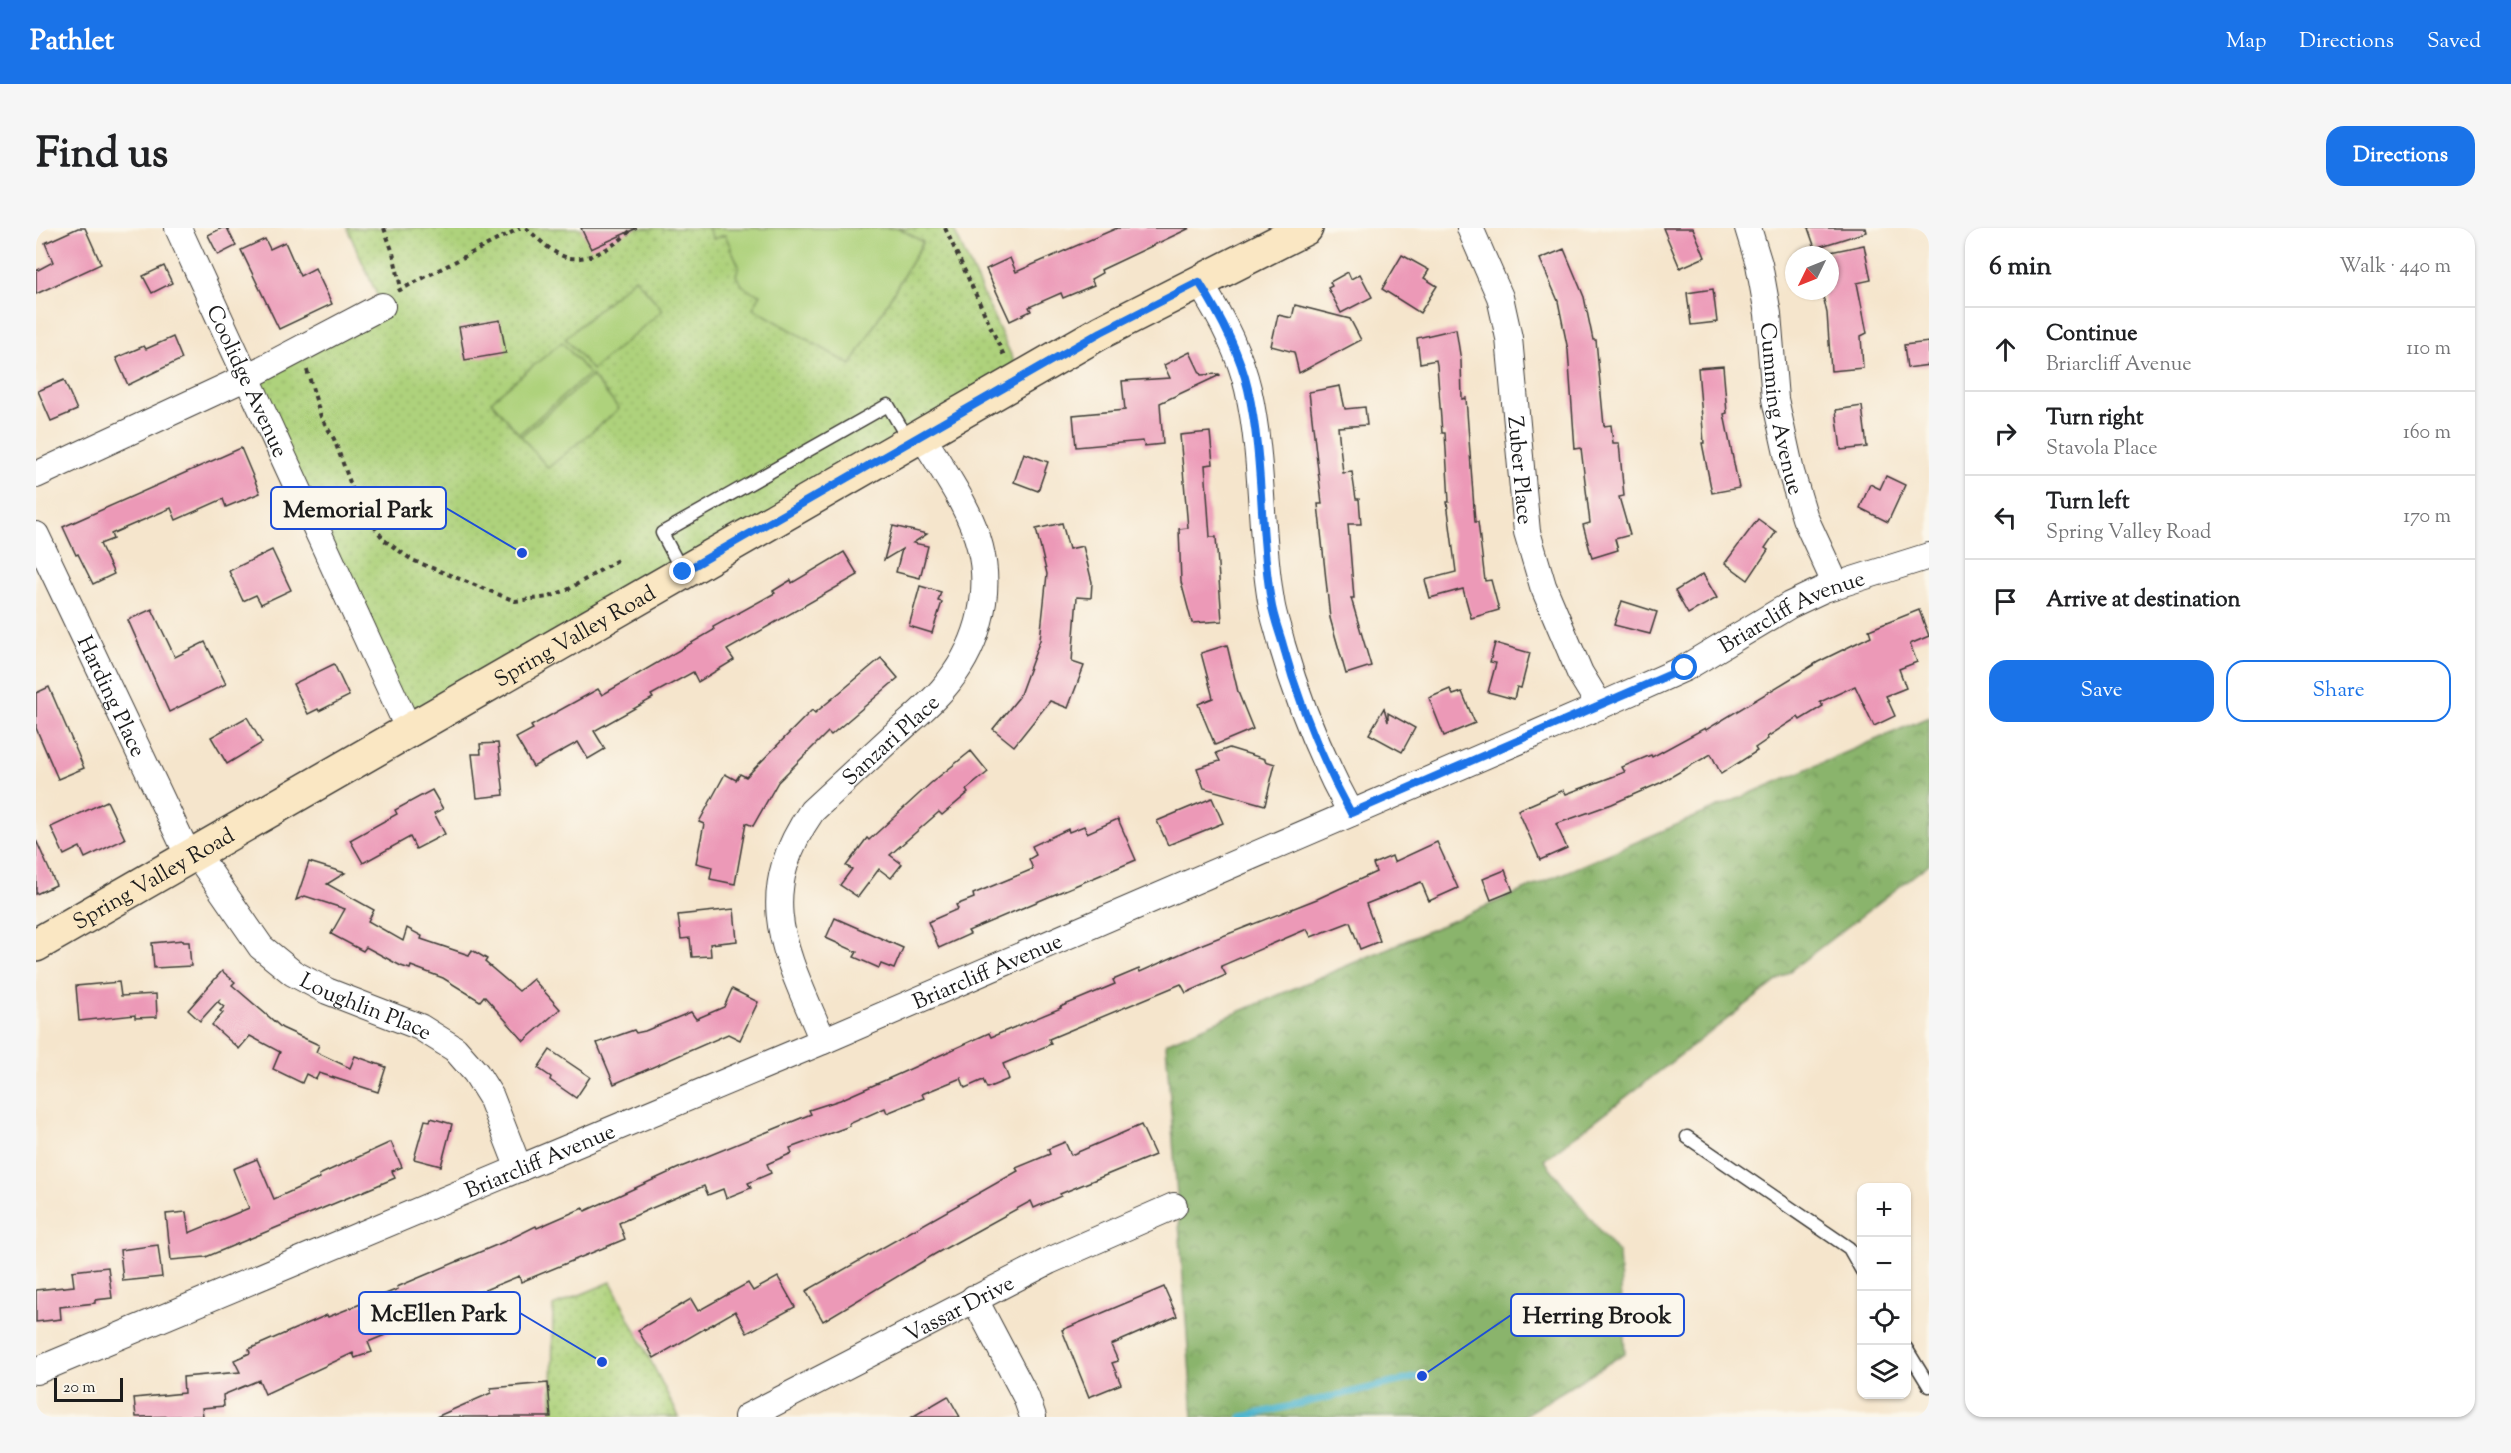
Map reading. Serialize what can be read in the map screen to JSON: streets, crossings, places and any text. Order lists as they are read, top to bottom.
{
  "streets": {
    "street": [
      "Coolidge Avenue",
      "Cumming Avenue",
      "Zuber Place",
      "Briarcliff Avenue",
      "Spring Valley Road",
      "Harding Place",
      "Sanzari Place",
      "Loughlin Place",
      "Vassar Drive"
    ]
  },
  "crossings": [
    ["Coolidge Avenue", "Spring Valley Road"],
    ["Cumming Avenue", "Briarcliff Avenue"],
    ["Zuber Place", "Briarcliff Avenue"],
    ["Briarcliff Avenue", "Sanzari Place"],
    ["Briarcliff Avenue", "Loughlin Place"],
    ["Spring Valley Road", "Harding Place"],
    ["Spring Valley Road", "Sanzari Place"],
    ["Spring Valley Road", "Loughlin Place"],
    ["Harding Place", "Loughlin Place"]
  ],
  "places": ["Memorial Park", "McEllen Park", "Herring Brook"],
  "scale_bar": "20 m",
  "north": "bottom left",
  "page": {
    "header": "Pathlet",
    "nav": ["Map", "Directions", "Saved"],
    "title": "Find us",
    "buttons": [
      "Directions",
      ["Save", "Share"]
    ],
    "heading": ["6 min", "Walk · 440 m"],
    "list": [
      ["Continue", "Briarcliff Avenue", "110 m"],
      ["Turn right", "Stavola Place", "160 m"],
      ["Turn left", "Spring Valley Road", "170 m"],
      "Arrive at destination"
    ],
    "map_buttons": ["+", "−"],
    "scale": "20 m"
  }
}
